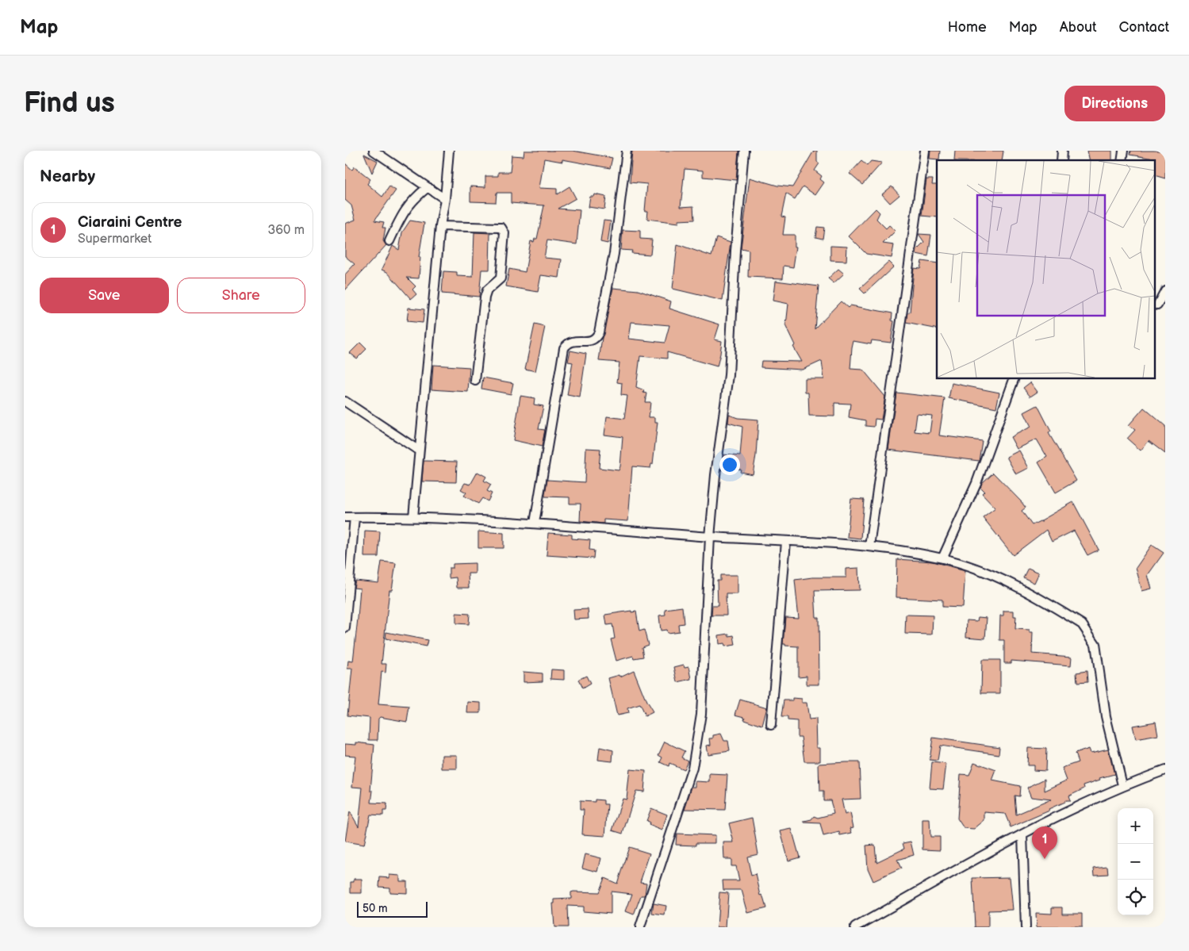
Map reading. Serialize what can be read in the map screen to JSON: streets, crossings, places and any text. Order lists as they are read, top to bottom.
{
  "scale_bar": "50 m",
  "page": {
    "header": "Map",
    "nav": [
      "Home",
      "Map",
      "About",
      "Contact"
    ],
    "buttons": [
      "Directions",
      ["Save", "Share"]
    ],
    "title": "Find us",
    "heading": "Nearby",
    "list": [
      {
        "mark": "1",
        "name": "Ciaraini Centre",
        "note": "Supermarket",
        "value": "360 m"
      }
    ],
    "map_buttons": ["+", "−"],
    "pins": "1",
    "scale": "50 m"
  }
}
